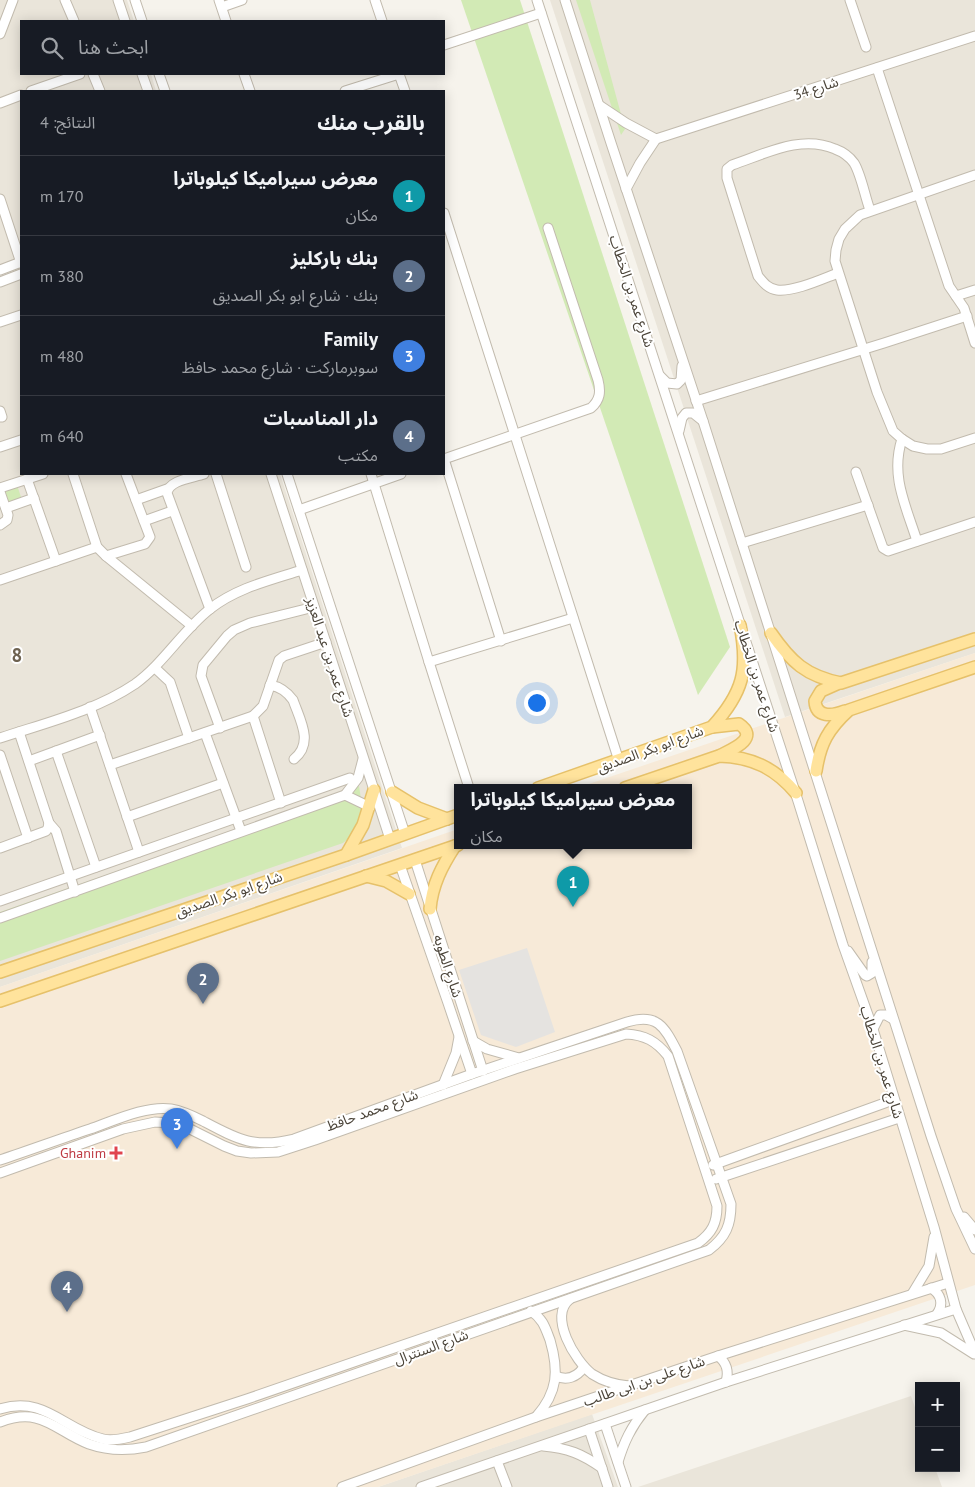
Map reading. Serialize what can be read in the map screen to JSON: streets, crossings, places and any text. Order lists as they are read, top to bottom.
{
  "streets": {
    "main road": ["شارع ابو بكر الصديق"],
    "street": [
      "شارع 34",
      "شارع عمر بن الخطاب",
      "شارع عمر بن عبد العزيز",
      "شارع الطوبه",
      "شارع محمد حافظ",
      "شارع السنترال",
      "شارع على بن ابى طالب"
    ]
  },
  "crossings": [
    ["شارع عمر بن الخطاب", "شارع ابو بكر الصديق"],
    ["شارع عمر بن الخطاب", "شارع على بن ابى طالب"],
    ["شارع عمر بن عبد العزيز", "شارع ابو بكر الصديق"],
    ["شارع ابو بكر الصديق", "شارع الطوبه"],
    ["شارع الطوبه", "شارع محمد حافظ"],
    ["شارع محمد حافظ", "شارع السنترال"]
  ],
  "districts": ["8"],
  "places": {
    "health": ["Ghanim"]
  },
  "page": {
    "search": "ابحث هنا",
    "heading": ["بالقرب منك", "النتائج: 4"],
    "list": [
      {
        "mark": "1",
        "name": "معرض سيراميكا كيلوباترا",
        "note": "مكان",
        "value": "170 m"
      },
      {
        "mark": "2",
        "name": "بنك باركليز",
        "note": "بنك · شارع ابو بكر الصديق",
        "value": "380 m"
      },
      {
        "mark": "3",
        "name": "Family",
        "note": "سوبرماركت · شارع محمد حافظ",
        "value": "480 m"
      },
      {
        "mark": "4",
        "name": "دار المناسبات",
        "note": "مكتب",
        "value": "640 m"
      }
    ],
    "popup": ["معرض سيراميكا كيلوباترا", "مكان"],
    "pins": [
      "1",
      "2",
      "3",
      "4"
    ],
    "map_buttons": ["+", "−"]
  }
}
